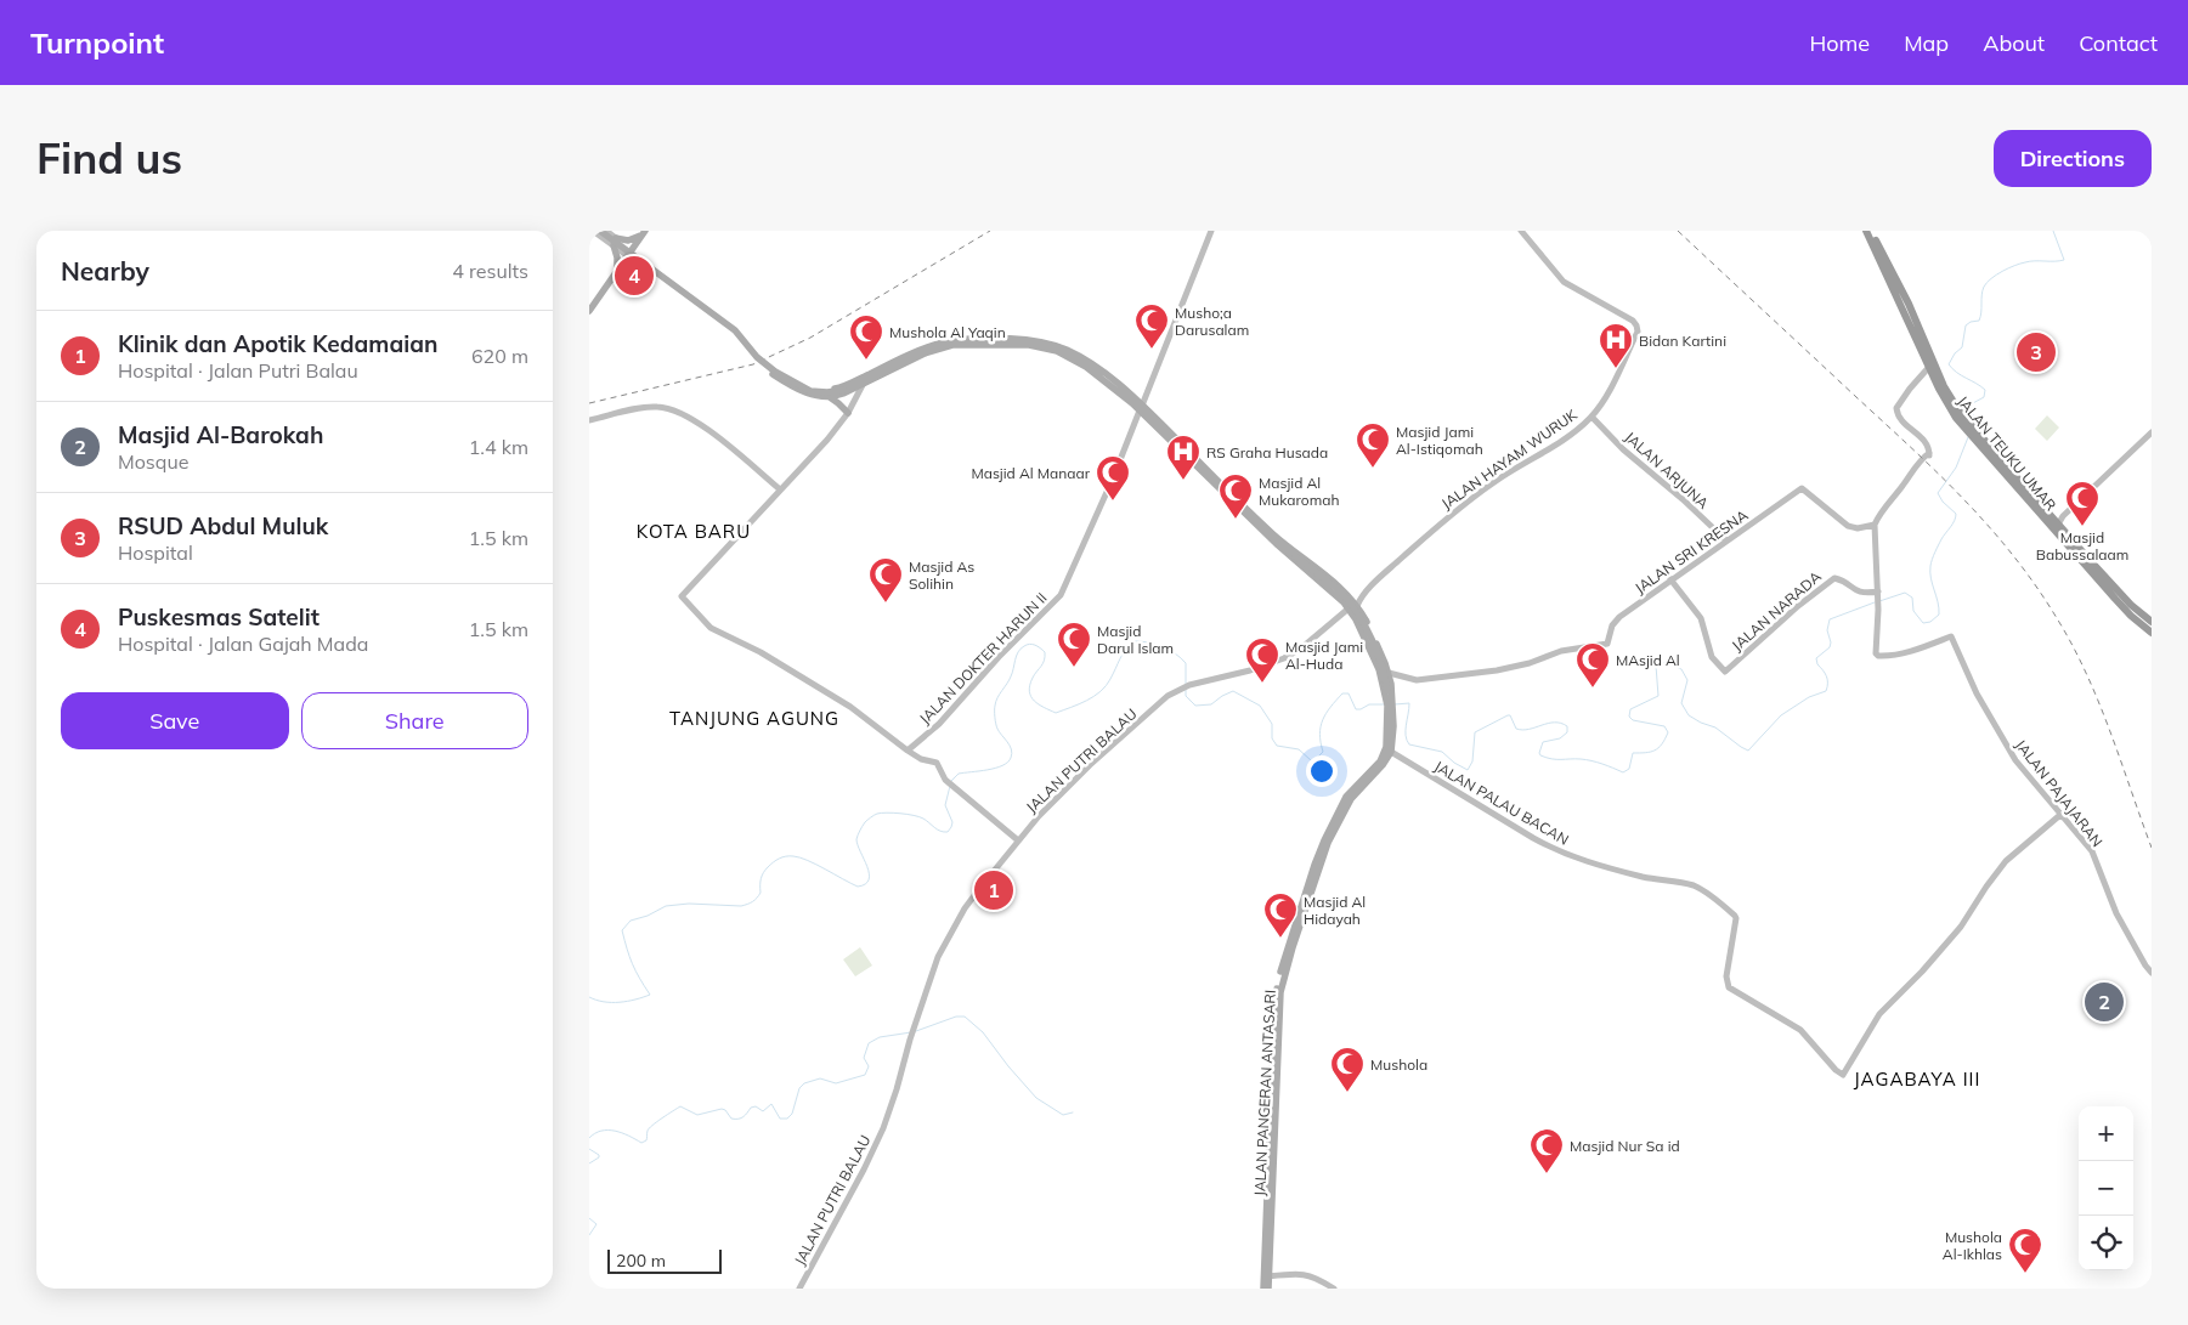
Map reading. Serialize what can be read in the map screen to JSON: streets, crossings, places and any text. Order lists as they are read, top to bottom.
{
  "streets": {
    "highway": ["JALAN TEUKU UMAR"],
    "main road": ["JALAN PANGERAN ANTASARI"],
    "street": [
      "JALAN HAYAM WURUK",
      "JALAN ARJUNA",
      "JALAN SRI KRESNA",
      "JALAN NARADA",
      "JALAN DOKTER HARUN II",
      "JALAN PUTRI BALAU",
      "JALAN PAJAJARAN",
      "JALAN PALAU BACAN"
    ]
  },
  "crossings": [
    ["JALAN HAYAM WURUK", "JALAN ARJUNA"],
    ["JALAN HAYAM WURUK", "JALAN PANGERAN ANTASARI"],
    ["JALAN ARJUNA", "JALAN SRI KRESNA"],
    ["JALAN SRI KRESNA", "JALAN NARADA"],
    ["JALAN SRI KRESNA", "JALAN PAJAJARAN"],
    ["JALAN SRI KRESNA", "JALAN PANGERAN ANTASARI"],
    ["JALAN NARADA", "JALAN PAJAJARAN"],
    ["JALAN PUTRI BALAU", "JALAN PANGERAN ANTASARI"],
    ["JALAN PAJAJARAN", "JALAN PALAU BACAN"],
    ["JALAN PALAU BACAN", "JALAN PANGERAN ANTASARI"]
  ],
  "districts": ["KOTA BARU", "TANJUNG AGUNG", "JAGABAYA III"],
  "places": {
    "mosque": [
      "Musho;a Darusalam",
      "Mushola Al Yaqin",
      "Masjid Jami Al-Istiqomah",
      "Masjid Al Manaar",
      "Masjid Al Mukaromah",
      "Masjid Babussalaam",
      "Masjid As Solihin",
      "Masjid Darul Islam",
      "Masjid Jami Al-Huda",
      "MAsjid Al",
      "Masjid Al Hidayah",
      "Mushola",
      "Masjid Nur Sa id",
      "Mushola Al-Ikhlas"
    ],
    "hospital": ["Bidan Kartini", "RS Graha Husada"]
  },
  "scale_bar": "200 m",
  "page": {
    "header": "Turnpoint",
    "nav": [
      "Home",
      "Map",
      "About",
      "Contact"
    ],
    "buttons": [
      "Directions",
      ["Save", "Share"]
    ],
    "title": "Find us",
    "heading": ["Nearby", "4 results"],
    "pins": [
      "4",
      "3",
      "1",
      "2"
    ],
    "list": [
      {
        "mark": "1",
        "name": "Klinik dan Apotik Kedamaian",
        "note": "Hospital · Jalan Putri Balau",
        "value": "620 m"
      },
      {
        "mark": "2",
        "name": "Masjid Al-Barokah",
        "note": "Mosque",
        "value": "1.4 km"
      },
      {
        "mark": "3",
        "name": "RSUD Abdul Muluk",
        "note": "Hospital",
        "value": "1.5 km"
      },
      {
        "mark": "4",
        "name": "Puskesmas Satelit",
        "note": "Hospital · Jalan Gajah Mada",
        "value": "1.5 km"
      }
    ],
    "map_buttons": ["+", "−"],
    "scale": "200 m"
  }
}
